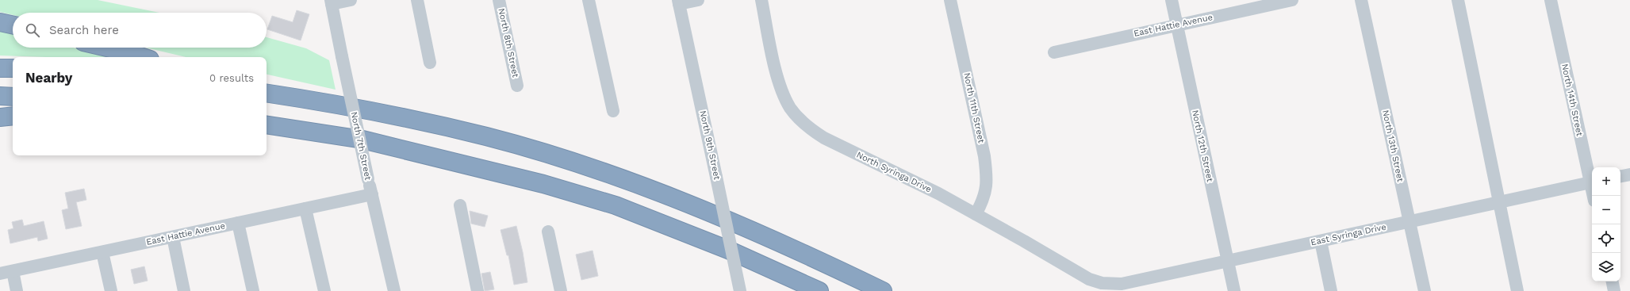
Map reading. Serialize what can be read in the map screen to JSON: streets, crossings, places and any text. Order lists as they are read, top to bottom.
{
  "streets": {
    "street": [
      "East Hattie Avenue",
      "North 8th Street",
      "North 14th Street",
      "North 11th Street",
      "North 9th Street",
      "North 7th Street",
      "North 12th Street",
      "North 13th Street",
      "North Syringa Drive",
      "East Syringa Drive"
    ]
  },
  "crossings": [
    ["East Hattie Avenue", "North 7th Street"],
    ["East Hattie Avenue", "North 12th Street"],
    ["North 11th Street", "North Syringa Drive"],
    ["North 12th Street", "East Syringa Drive"],
    ["North 13th Street", "East Syringa Drive"],
    ["North Syringa Drive", "East Syringa Drive"]
  ],
  "page": {
    "search": "Search here",
    "heading": ["Nearby", "0 results"],
    "map_buttons": ["+", "−"]
  }
}
